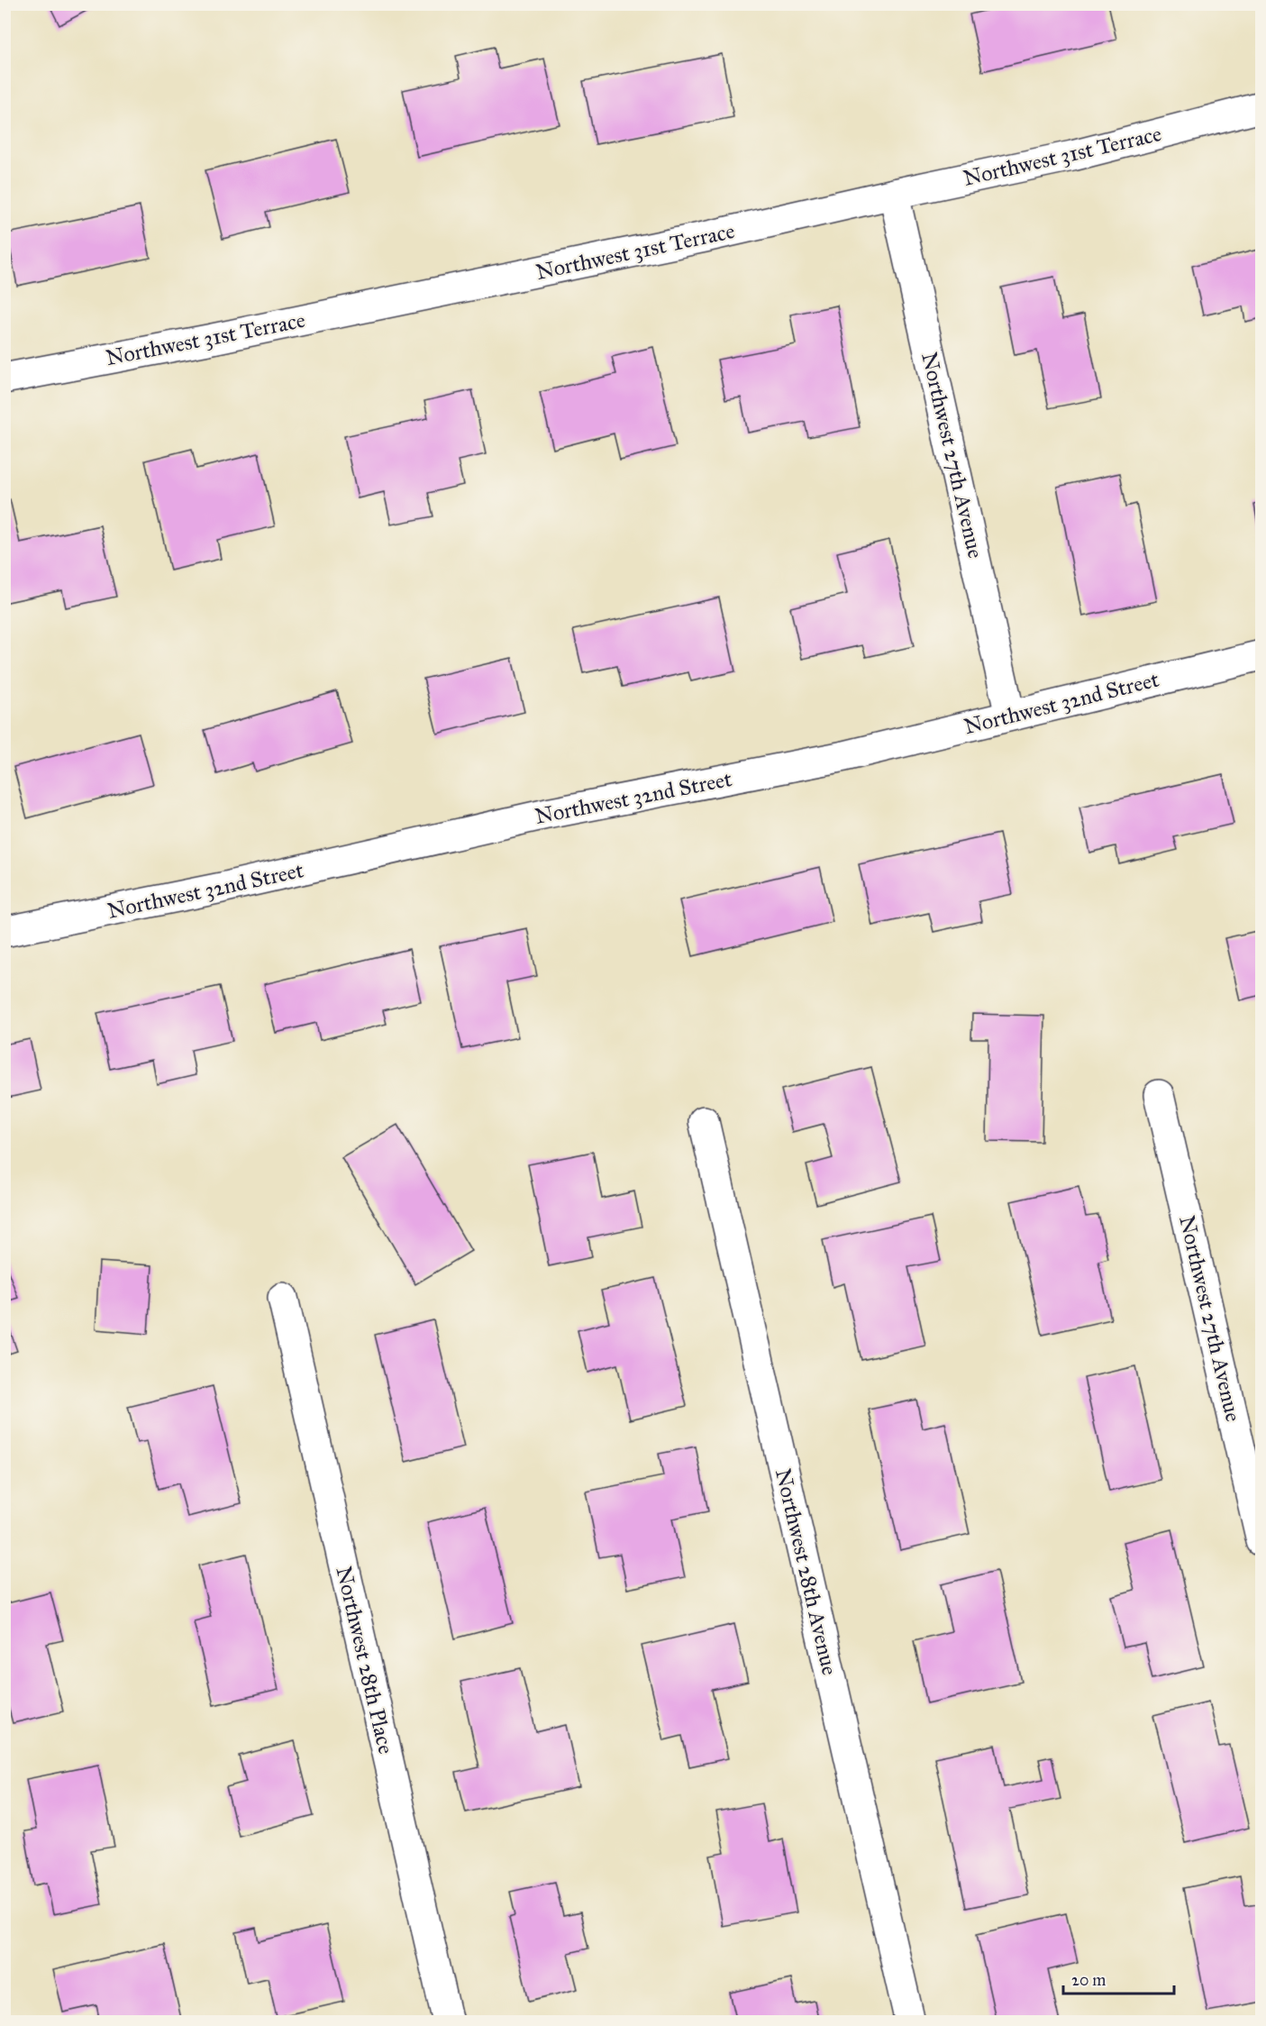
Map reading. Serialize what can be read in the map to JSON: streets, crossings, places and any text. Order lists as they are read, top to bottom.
{
  "streets": {
    "street": [
      "Northwest 31st Terrace",
      "Northwest 27th Avenue",
      "Northwest 32nd Street",
      "Northwest 28th Avenue",
      "Northwest 28th Place"
    ]
  },
  "crossings": [
    ["Northwest 31st Terrace", "Northwest 27th Avenue"],
    ["Northwest 27th Avenue", "Northwest 32nd Street"]
  ],
  "scale_bar": "20 m"
}
